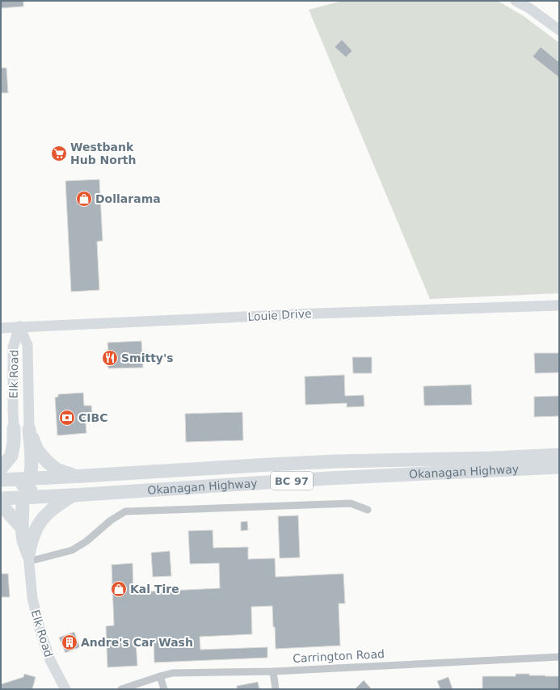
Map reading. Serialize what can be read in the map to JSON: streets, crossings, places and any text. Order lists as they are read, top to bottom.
{
  "streets": {
    "highway": ["Okanagan Highway", "BC 97"],
    "street": ["Louie Drive", "Elk Road", "Carrington Road"]
  },
  "crossings": [
    ["Louie Drive", "Elk Road"]
  ],
  "places": {
    "supermarket": ["Westbank Hub North"],
    "shop": ["Dollarama", "Kal Tire"],
    "restaurant": ["Smitty's"],
    "bank": ["CIBC"],
    "building": ["Andre's Car Wash"]
  }
}
